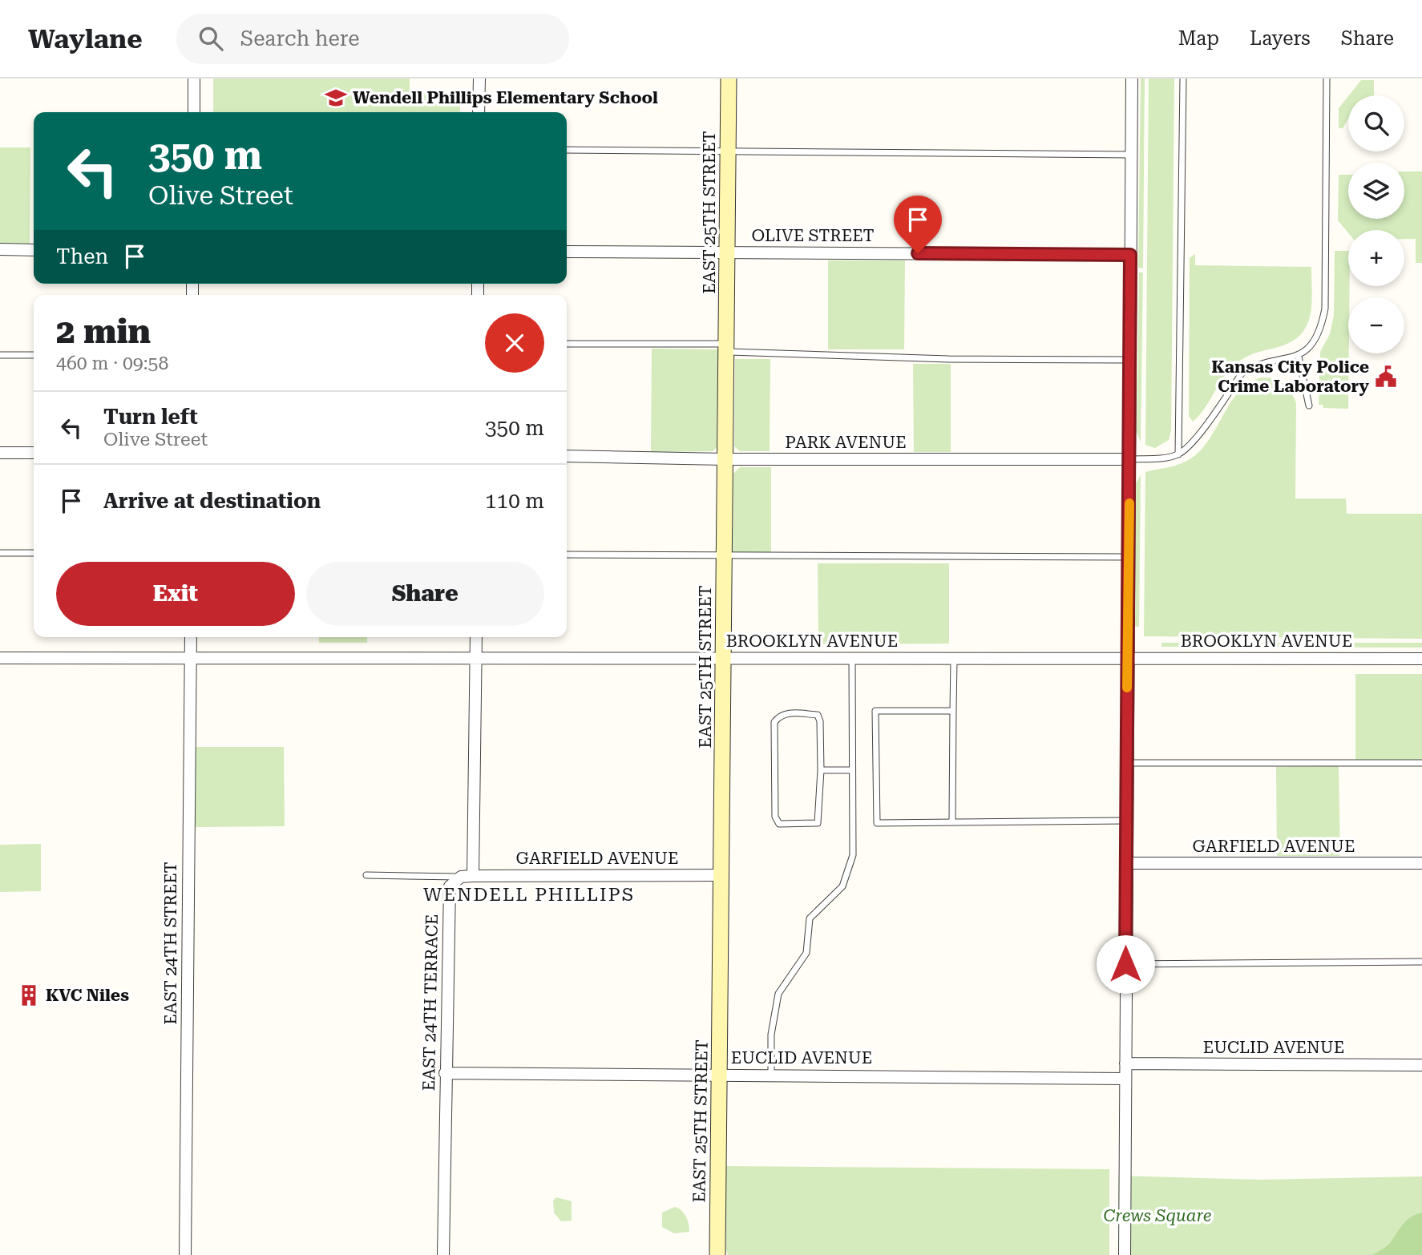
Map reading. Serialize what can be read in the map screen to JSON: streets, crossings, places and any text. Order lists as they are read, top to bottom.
{
  "streets": {
    "street": [
      "EAST 25TH STREET",
      "OLIVE STREET",
      "PARK AVENUE",
      "BROOKLYN AVENUE",
      "GARFIELD AVENUE",
      "EAST 24TH STREET",
      "EAST 24TH TERRACE",
      "EUCLID AVENUE"
    ]
  },
  "crossings": [
    ["EAST 25TH STREET", "OLIVE STREET"],
    ["EAST 25TH STREET", "PARK AVENUE"],
    ["EAST 25TH STREET", "BROOKLYN AVENUE"],
    ["EAST 25TH STREET", "GARFIELD AVENUE"],
    ["EAST 25TH STREET", "EUCLID AVENUE"],
    ["BROOKLYN AVENUE", "EAST 24TH STREET"],
    ["BROOKLYN AVENUE", "EAST 24TH TERRACE"],
    ["GARFIELD AVENUE", "EAST 24TH TERRACE"],
    ["EAST 24TH TERRACE", "EUCLID AVENUE"]
  ],
  "districts": ["WENDELL PHILLIPS"],
  "parks": ["Crews Square"],
  "places": {
    "school or university": ["Wendell Phillips Elementary School"],
    "public building": ["Kansas City Police Crime Laboratory"],
    "building": ["KVC Niles"]
  },
  "page": {
    "header": "Waylane",
    "search": "Search here",
    "nav": ["Map", "Layers", "Share"],
    "map_buttons": ["+", "−"],
    "turn": ["350 m", "Olive Street"],
    "then": "Then",
    "heading": ["2 min", "460 m · 09:58"],
    "list": [
      {
        "name": "Turn left",
        "note": "Olive Street",
        "value": "350 m"
      },
      {
        "name": "Arrive at destination",
        "value": "110 m"
      }
    ],
    "buttons": ["Exit", "Share"]
  }
}
